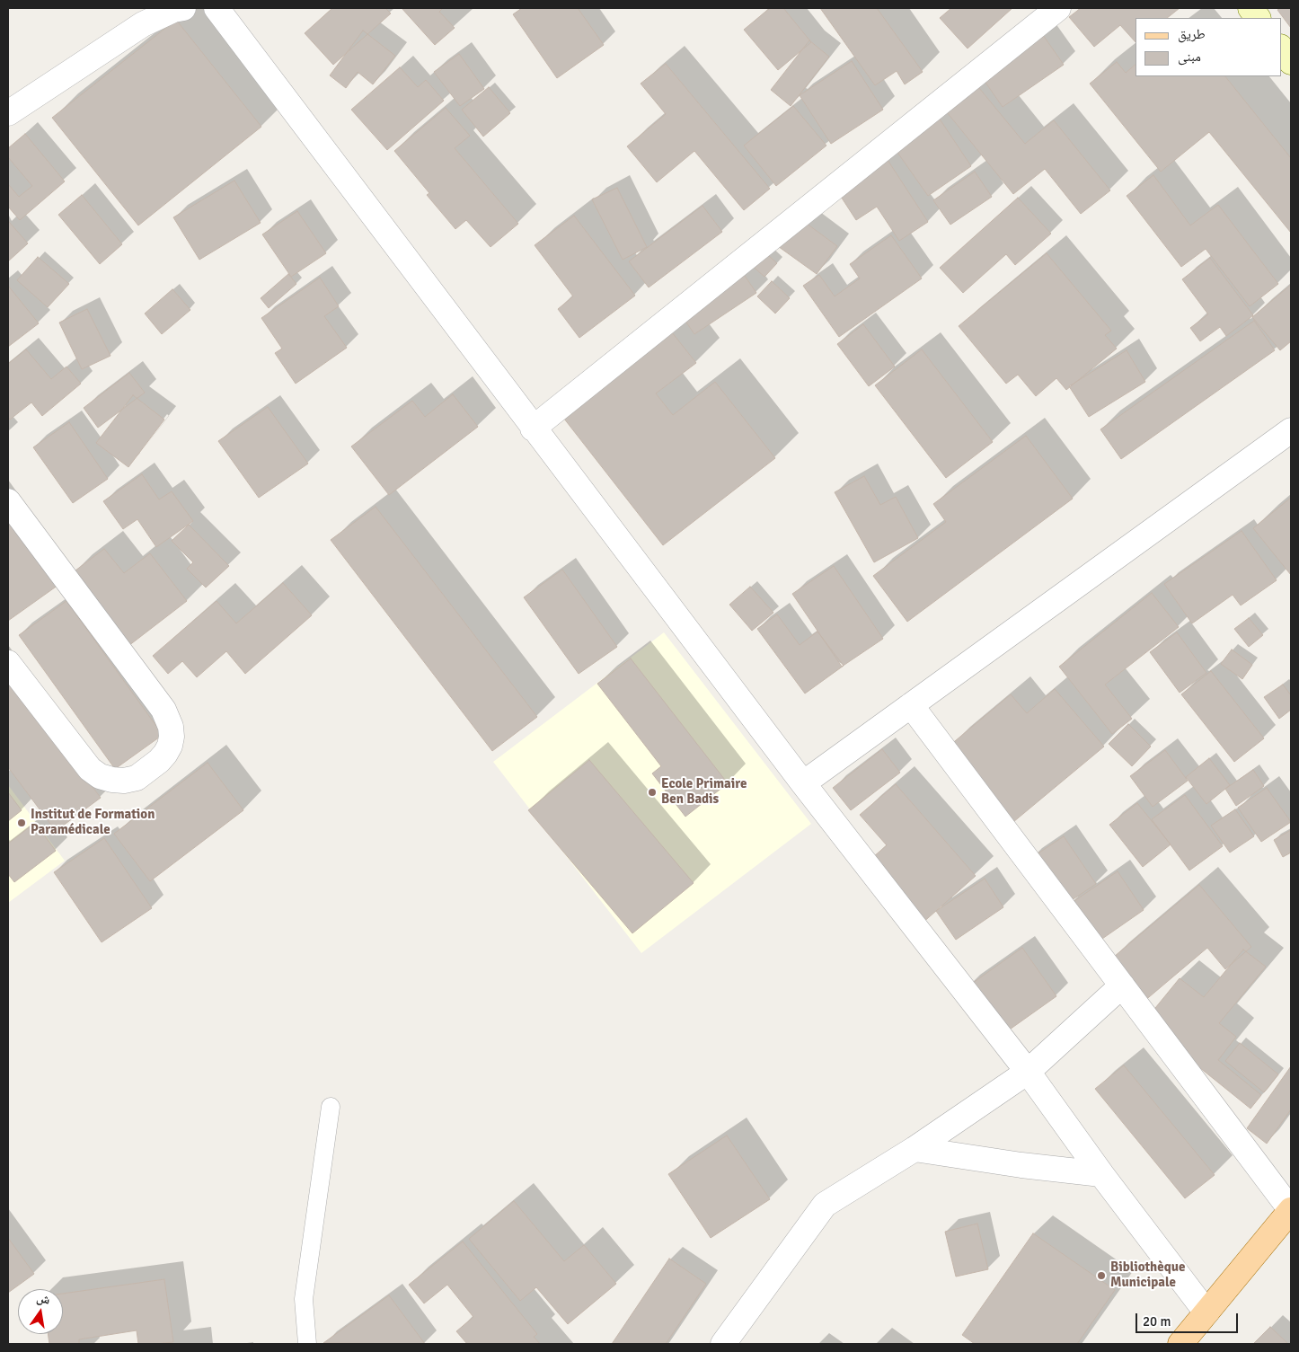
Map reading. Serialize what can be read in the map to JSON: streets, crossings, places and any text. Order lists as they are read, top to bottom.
{
  "places": ["Ecole Primaire Ben Badis", "Institut de Formation Paramédicale", "Bibliothèque Municipale"],
  "legend": ["طريق", "مبنى"],
  "scale_bar": "20 m",
  "north": "top"
}
